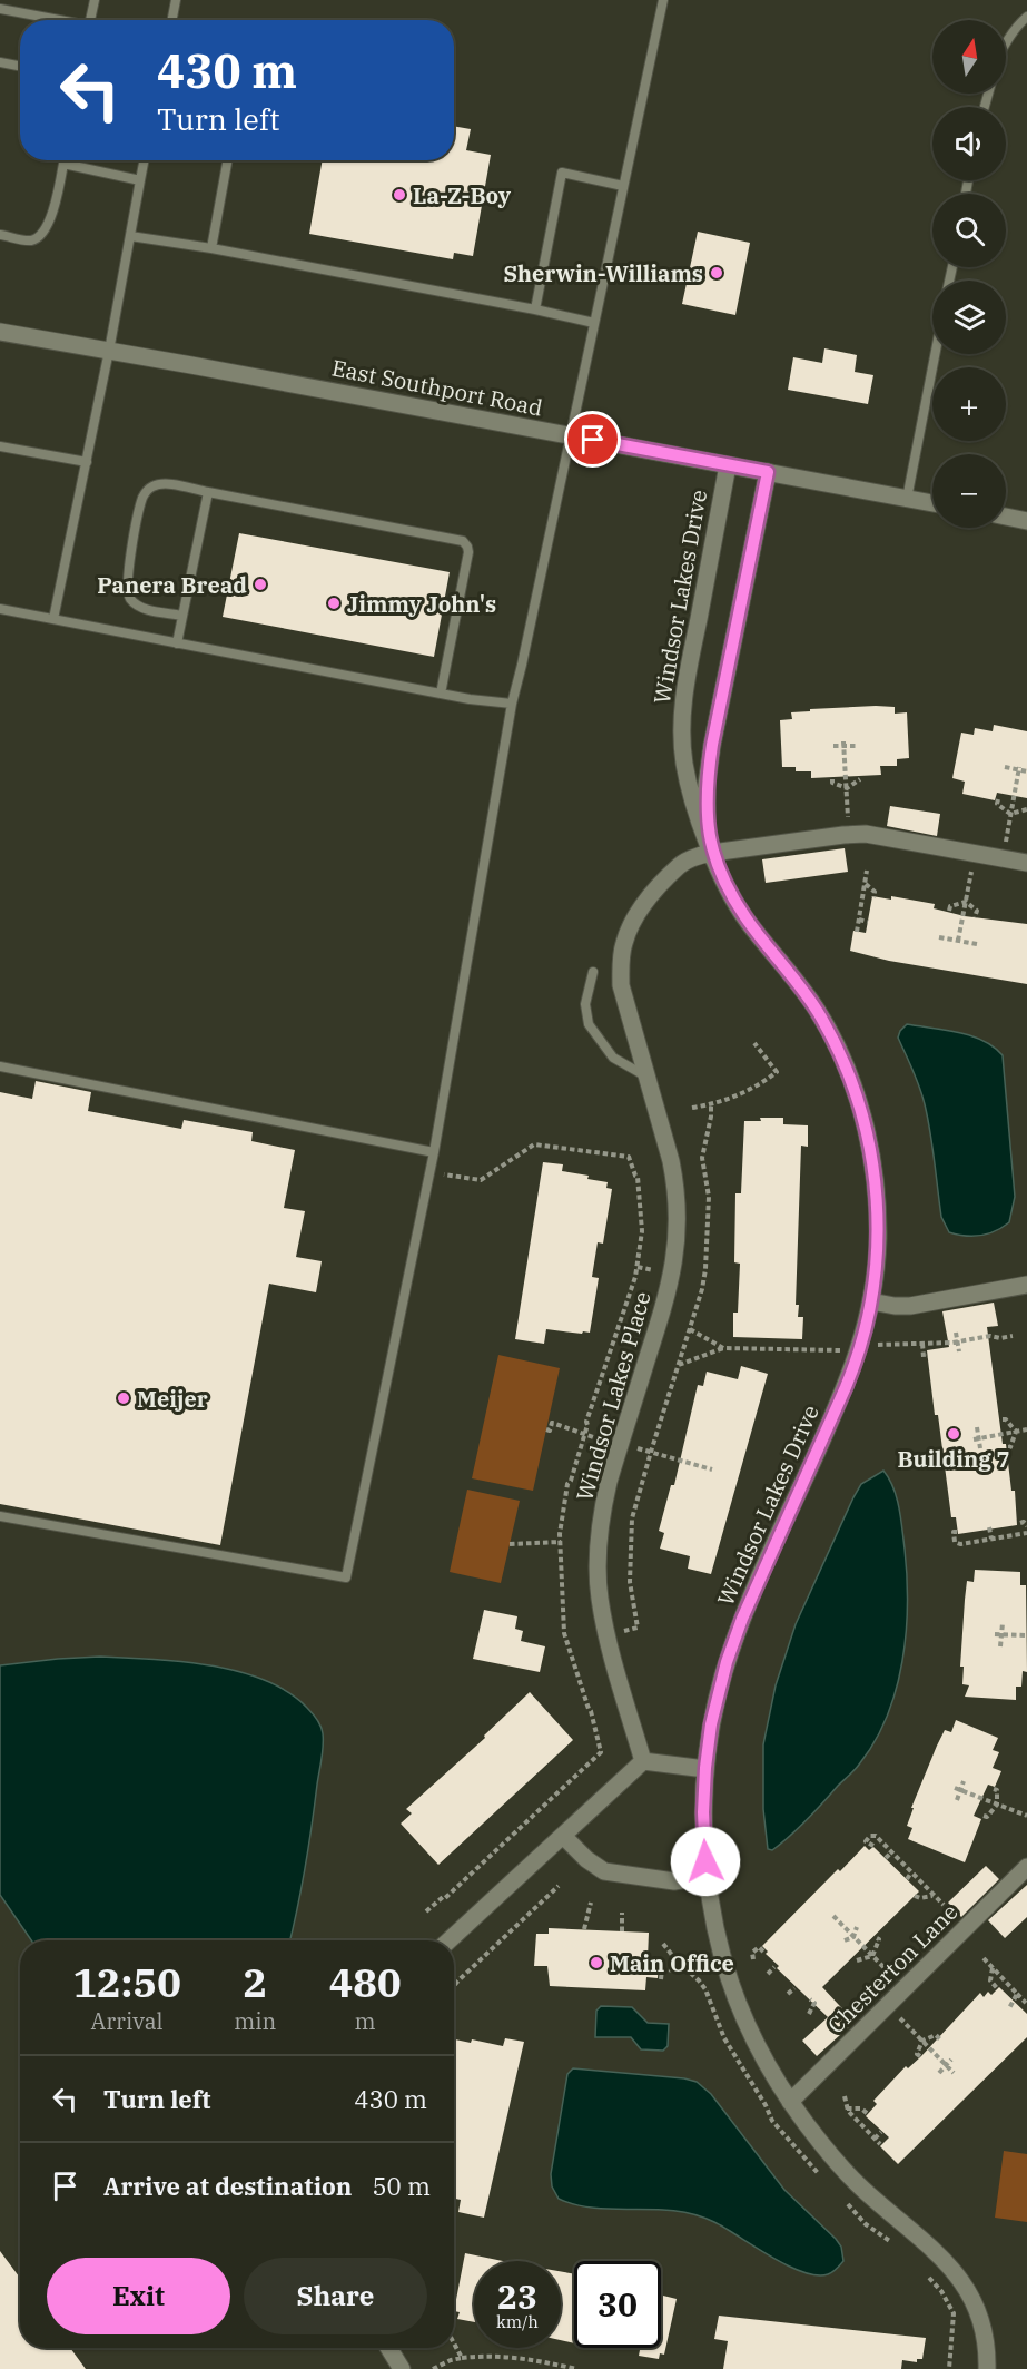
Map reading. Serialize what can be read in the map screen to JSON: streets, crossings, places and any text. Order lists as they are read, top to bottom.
{
  "streets": {
    "street": [
      "East Southport Road",
      "Windsor Lakes Drive",
      "Windsor Lakes Place",
      "Chesterton Lane"
    ]
  },
  "crossings": [
    ["East Southport Road", "Windsor Lakes Drive"],
    ["Windsor Lakes Drive", "Windsor Lakes Place"],
    ["Windsor Lakes Drive", "Chesterton Lane"]
  ],
  "places": [
    "La-Z-Boy",
    "Sherwin-Williams",
    "Panera Bread",
    "Jimmy John's",
    "Meijer",
    "Building 7",
    "Main Office"
  ],
  "north": "top",
  "page": {
    "map_buttons": ["+", "−"],
    "turn": ["430 m", "Turn left"],
    "eta": [
      "12:50",
      "Arrival",
      "2",
      "min",
      "480",
      "m"
    ],
    "list": [
      {
        "name": "Turn left",
        "value": "430 m"
      },
      {
        "name": "Arrive at destination",
        "value": "50 m"
      }
    ],
    "buttons": ["Exit", "Share"],
    "speed": "23 km/h",
    "limit": "30"
  }
}
